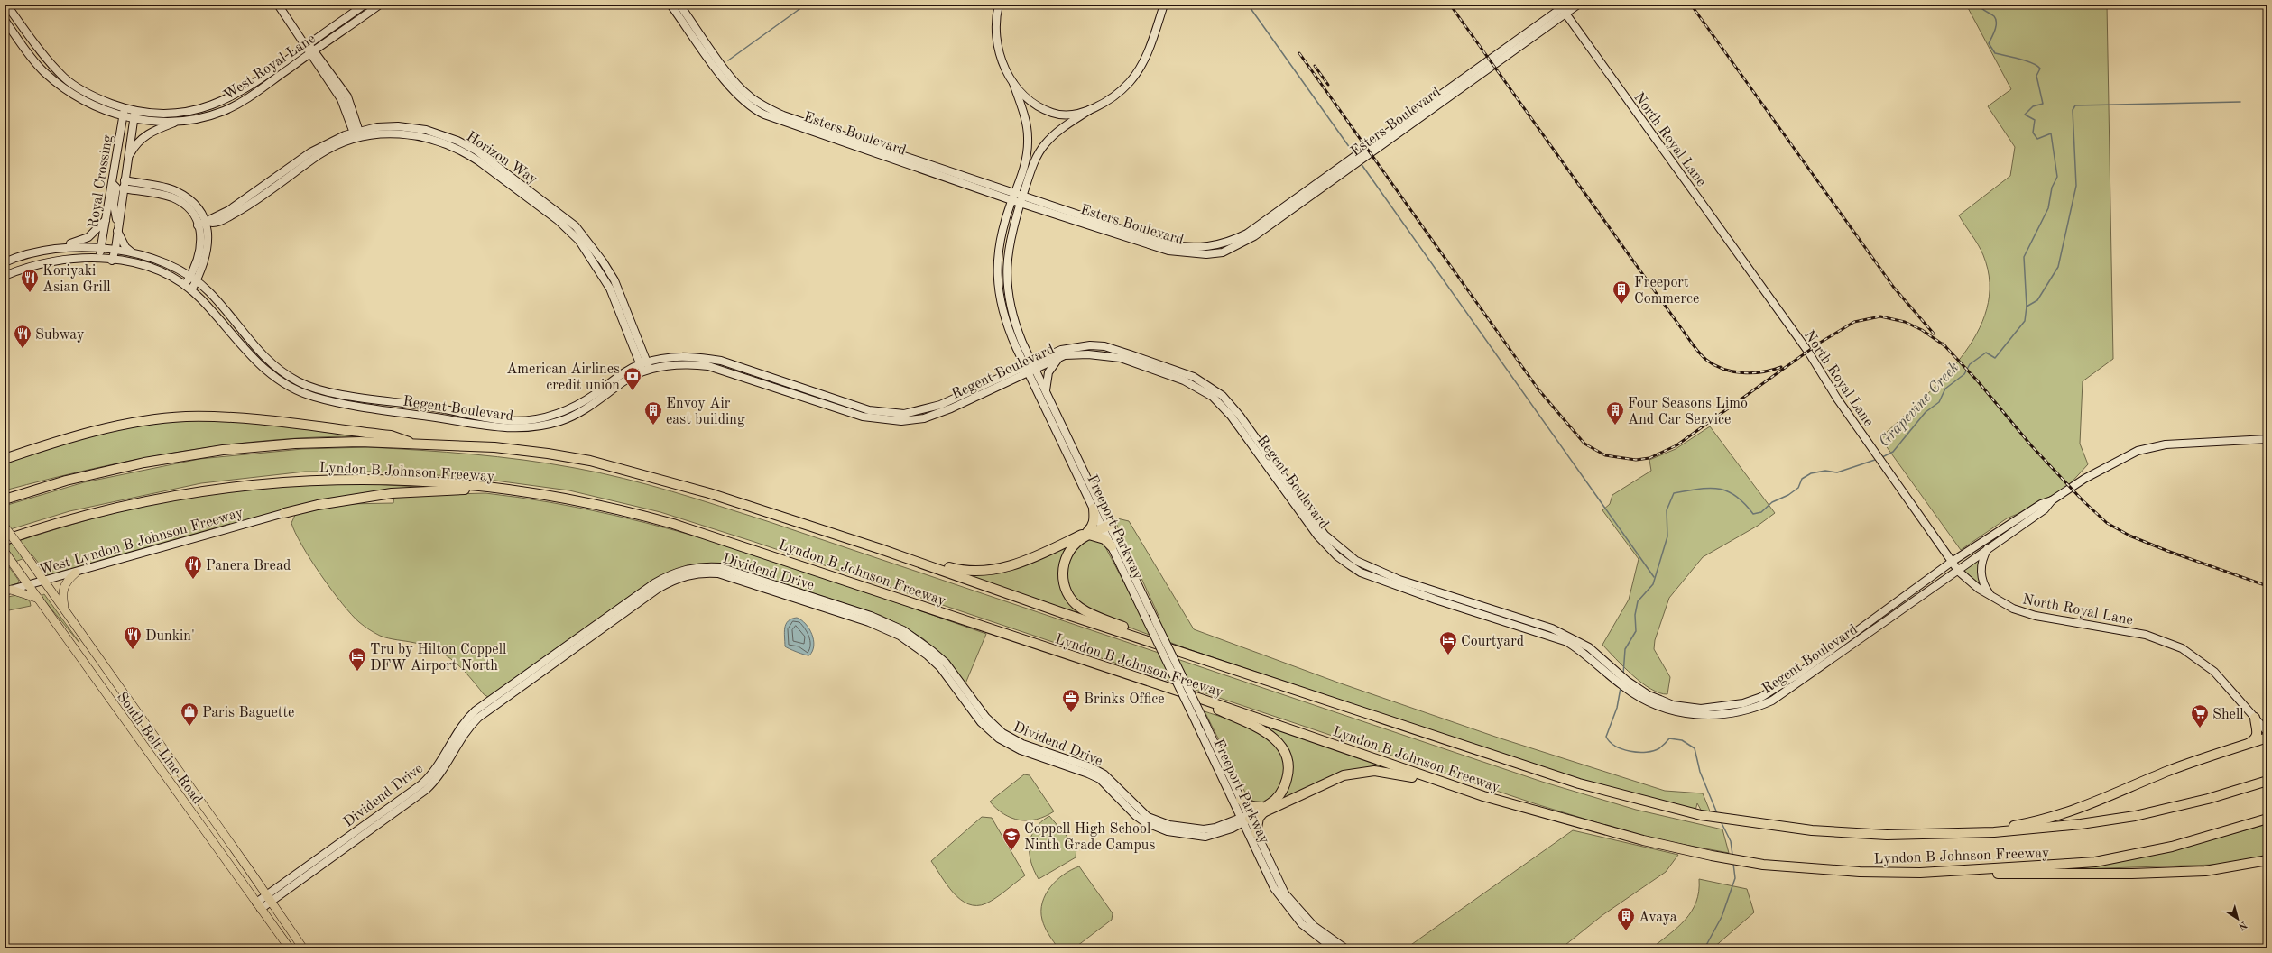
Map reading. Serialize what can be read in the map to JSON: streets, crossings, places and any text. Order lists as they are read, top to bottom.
{
  "streets": {
    "highway": ["Lyndon B Johnson Freeway"],
    "main road": ["South Belt Line Road"],
    "street": [
      "West Royal Lane",
      "Esters Boulevard",
      "North Royal Lane",
      "Horizon Way",
      "Royal Crossing",
      "Regent Boulevard",
      "Freeport Parkway",
      "West Lyndon B Johnson Freeway",
      "Dividend Drive"
    ]
  },
  "crossings": [
    ["West Royal Lane", "Royal Crossing"],
    ["Esters Boulevard", "North Royal Lane"],
    ["Esters Boulevard", "Freeport Parkway"],
    ["North Royal Lane", "Regent Boulevard"],
    ["Horizon Way", "Regent Boulevard"],
    ["Royal Crossing", "Regent Boulevard"],
    ["Regent Boulevard", "Freeport Parkway"],
    ["Freeport Parkway", "Dividend Drive"],
    ["West Lyndon B Johnson Freeway", "South Belt Line Road"],
    ["Dividend Drive", "South Belt Line Road"]
  ],
  "water": ["Grapevine Creek"],
  "places": {
    "restaurant": [
      "Koriyaki Asian Grill",
      "Subway",
      "Panera Bread",
      "Dunkin'"
    ],
    "building": [
      "Freeport Commerce",
      "Envoy Air east building",
      "Four Seasons Limo And Car Service",
      "Avaya"
    ],
    "bank": ["American Airlines credit union"],
    "hotel": ["Courtyard", "Tru by Hilton Coppell DFW Airport North"],
    "office": ["Brinks Office"],
    "shop": ["Paris Baguette"],
    "supermarket": ["Shell"],
    "school or university": ["Coppell High School Ninth Grade Campus"]
  },
  "north": "bottom right"
}
